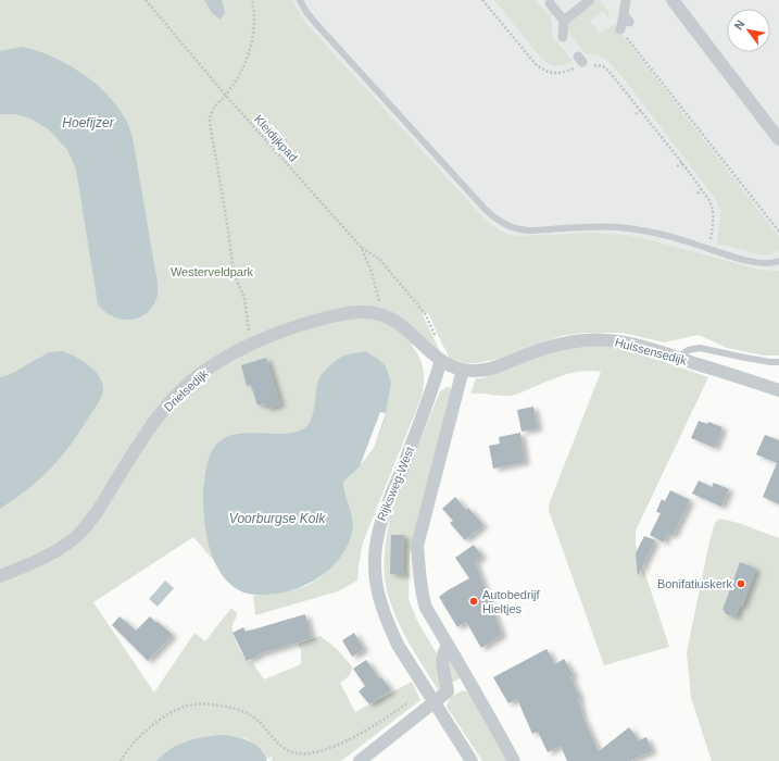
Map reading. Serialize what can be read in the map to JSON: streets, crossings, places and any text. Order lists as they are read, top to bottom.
{
  "streets": {
    "street": ["Huissensedijk", "Drielsedijk", "Rijksweg-West"],
    "path": ["Kleidijkpad"]
  },
  "crossings": [
    ["Huissensedijk", "Drielsedijk"],
    ["Huissensedijk", "Rijksweg-West"]
  ],
  "water": ["Hoefijzer", "Voorburgse Kolk"],
  "parks": ["Westerveldpark"],
  "places": ["Bonifatiuskerk", "Autobedrijf Hieltjes"],
  "north": "top left"
}
